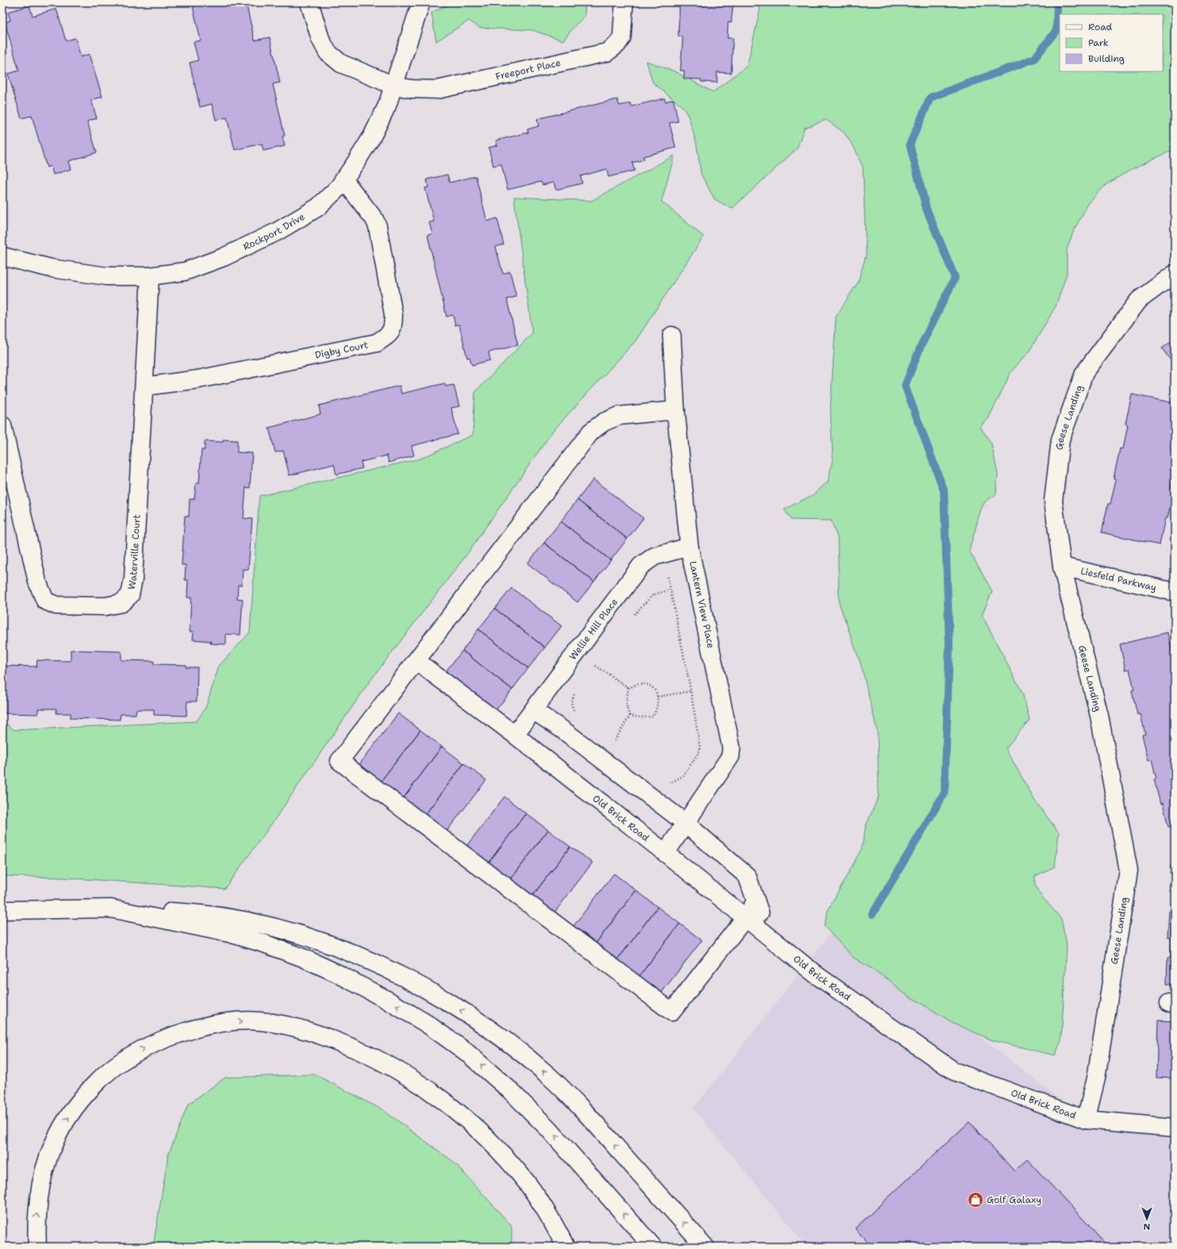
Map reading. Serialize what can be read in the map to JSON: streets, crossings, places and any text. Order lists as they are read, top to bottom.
{
  "streets": {
    "main road": [
      "Freeport Place",
      "Rockport Drive",
      "Digby Court",
      "Geese Landing",
      "Waterville Court",
      "Liesfeld Parkway",
      "Lantern View Place",
      "Wellie Hill Place",
      "Old Brick Road"
    ]
  },
  "crossings": [
    ["Freeport Place", "Rockport Drive"],
    ["Rockport Drive", "Digby Court"],
    ["Rockport Drive", "Waterville Court"],
    ["Digby Court", "Waterville Court"],
    ["Geese Landing", "Liesfeld Parkway"],
    ["Geese Landing", "Old Brick Road"],
    ["Lantern View Place", "Wellie Hill Place"],
    ["Lantern View Place", "Old Brick Road"],
    ["Wellie Hill Place", "Old Brick Road"]
  ],
  "places": {
    "shop": ["Golf Galaxy"]
  },
  "legend": ["Road", "Park", "Building"],
  "north": "bottom"
}
